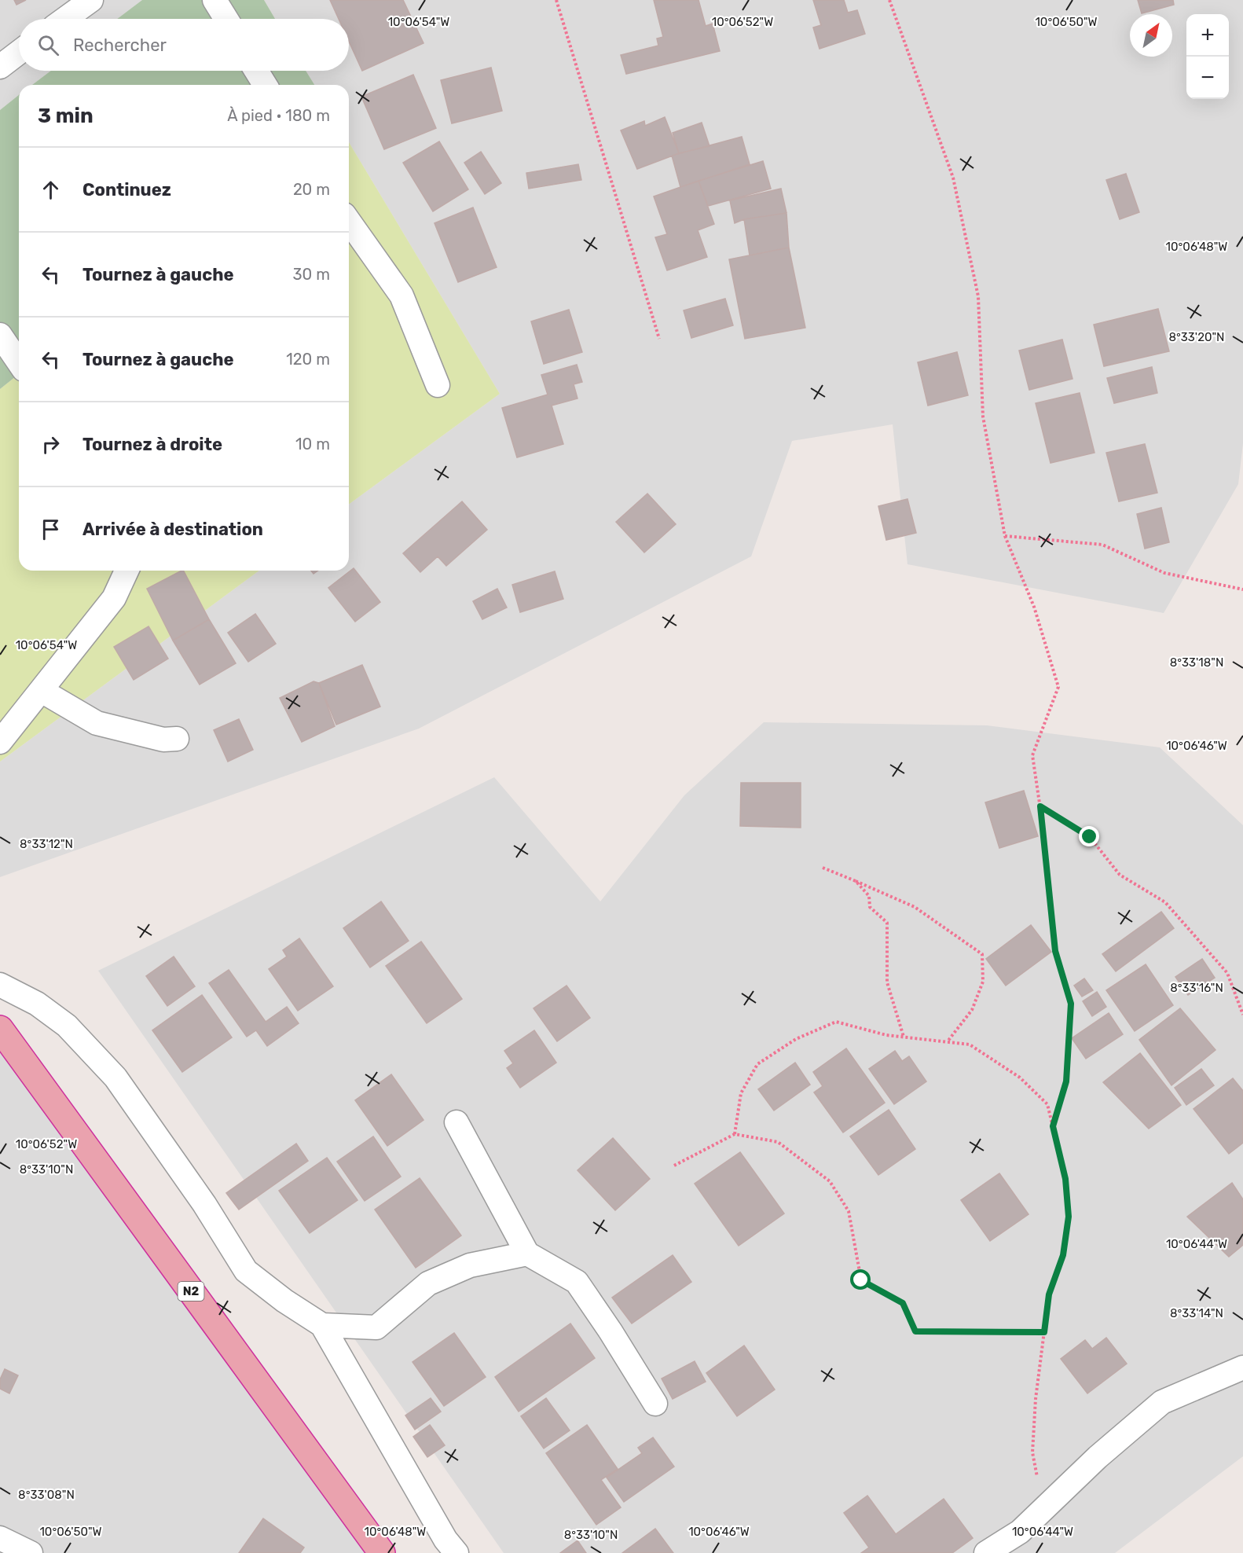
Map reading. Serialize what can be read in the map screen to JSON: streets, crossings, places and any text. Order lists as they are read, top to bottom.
{
  "streets": {
    "highway": ["N2"]
  },
  "north": "top right",
  "page": {
    "map_buttons": ["+", "−"],
    "search": "Rechercher",
    "heading": ["3 min", "À pied · 180 m"],
    "list": [
      ["Continuez", "20 m"],
      ["Tournez à gauche", "30 m"],
      ["Tournez à gauche", "120 m"],
      ["Tournez à droite", "10 m"],
      "Arrivée à destination"
    ]
  },
  "coordinates": [
    "10°06'50\"W",
    "10°06'54\"W",
    "10°06'52\"W",
    "10°06'48\"W",
    "8°33'20\"N",
    "8°33'18\"N",
    "10°06'46\"W",
    "8°33'12\"N",
    "8°33'16\"N",
    "8°33'10\"N",
    "10°06'44\"W",
    "8°33'14\"N",
    "8°33'08\"N"
  ]
}
